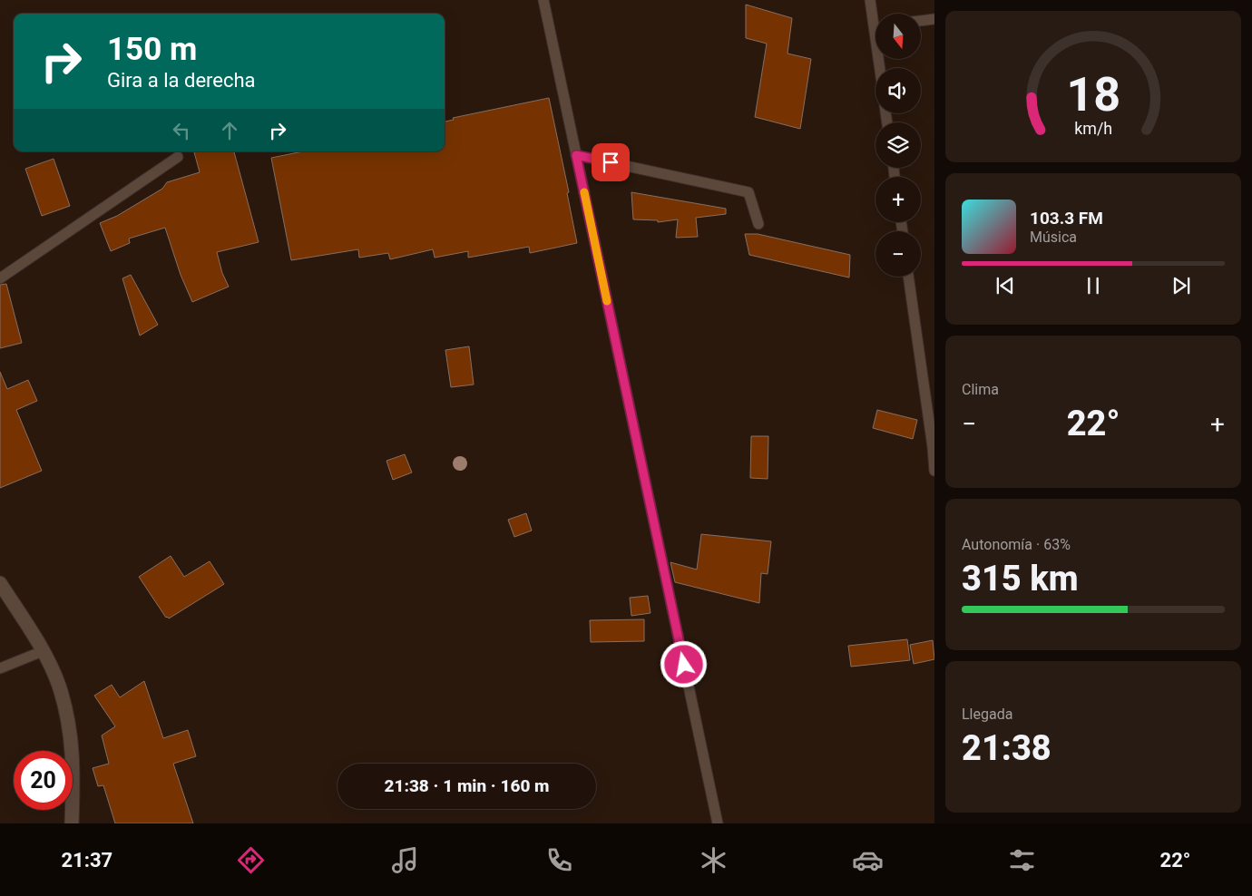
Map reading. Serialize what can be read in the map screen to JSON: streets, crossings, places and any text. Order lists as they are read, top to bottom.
{
  "north": "bottom",
  "page": {
    "map_buttons": ["+", "−"],
    "turn": ["150 m", "Gira a la derecha"],
    "song": ["103.3 FM", "Música"],
    "tile": [
      "Clima",
      ["Autonomía · 63%", "315 km"],
      ["Llegada", "21:38"]
    ],
    "heat": ["−", "22°", "+"],
    "limit": "20",
    "trip": "21:38 · 1 min · 160 m",
    "tabs": ["21:37", "22°"],
    "gauge": ["18", "km/h"]
  }
}
